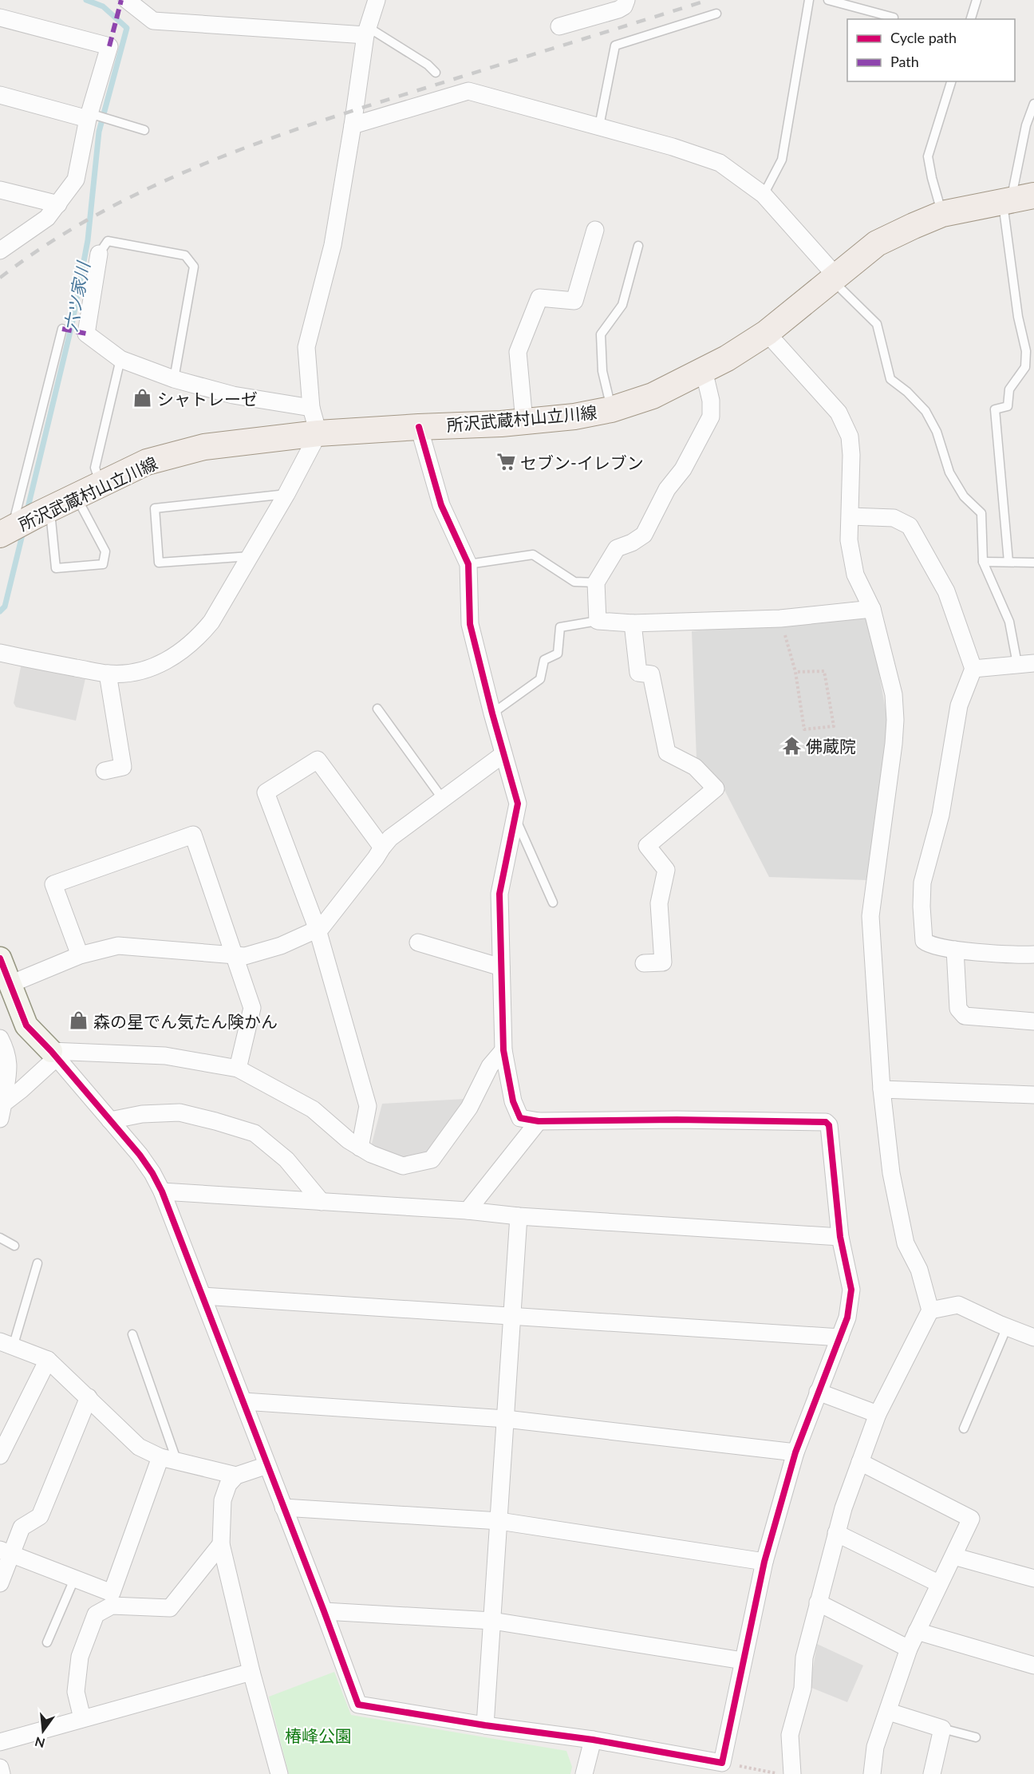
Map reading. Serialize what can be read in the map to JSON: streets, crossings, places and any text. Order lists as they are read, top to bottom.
{
  "streets": {
    "main road": ["所沢武蔵村山立川線"]
  },
  "water": ["六ツ家川"],
  "parks": ["椿峰公園"],
  "places": {
    "shop": ["シャトレーゼ", "森の星でん気たん険かん"],
    "supermarket": ["セブン-イレブン"],
    "temple": ["佛蔵院"]
  },
  "legend": ["Cycle path", "Path"],
  "north": "bottom"
}
